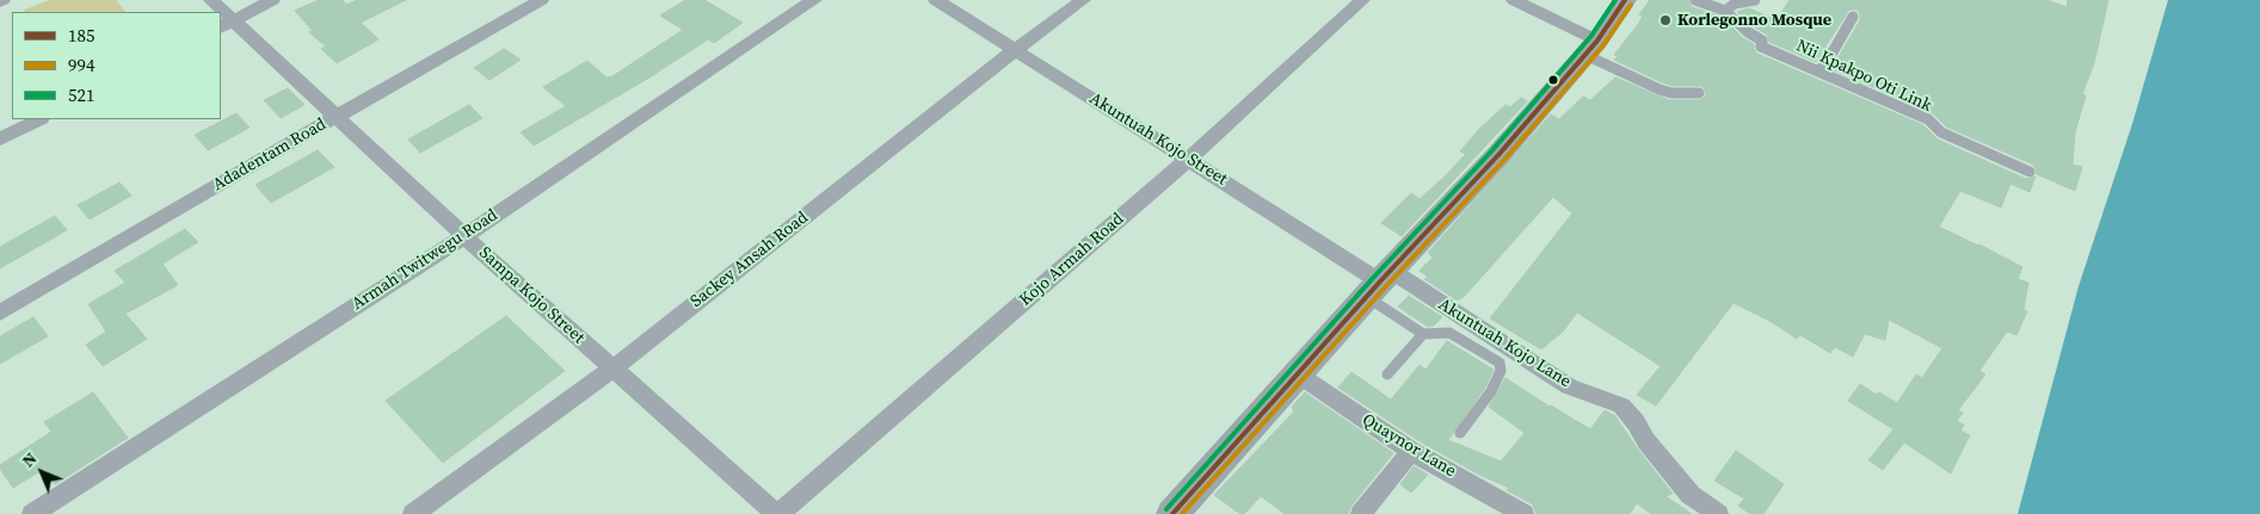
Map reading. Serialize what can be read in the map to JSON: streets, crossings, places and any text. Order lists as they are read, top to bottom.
{
  "streets": {
    "street": [
      "Akuntuah Kojo Street",
      "Adadentam Road",
      "Armah Twitwegu Road",
      "Sackey Ansah Road",
      "Kojo Armah Road",
      "Sampa Kojo Street",
      "Akuntuah Kojo Lane",
      "Quaynor Lane"
    ],
    "lane": ["Nii Kpakpo Oti Link"]
  },
  "crossings": [
    ["Akuntuah Kojo Street", "Sackey Ansah Road"],
    ["Akuntuah Kojo Street", "Kojo Armah Road"],
    ["Akuntuah Kojo Street", "Akuntuah Kojo Lane"],
    ["Adadentam Road", "Sampa Kojo Street"],
    ["Armah Twitwegu Road", "Sampa Kojo Street"],
    ["Sackey Ansah Road", "Sampa Kojo Street"],
    ["Kojo Armah Road", "Sampa Kojo Street"]
  ],
  "places": ["Korlegonno Mosque"],
  "lines": ["transit line 185", "transit line 521", "transit line 994"],
  "legend": ["185", "994", "521"],
  "north": "top left"
}
